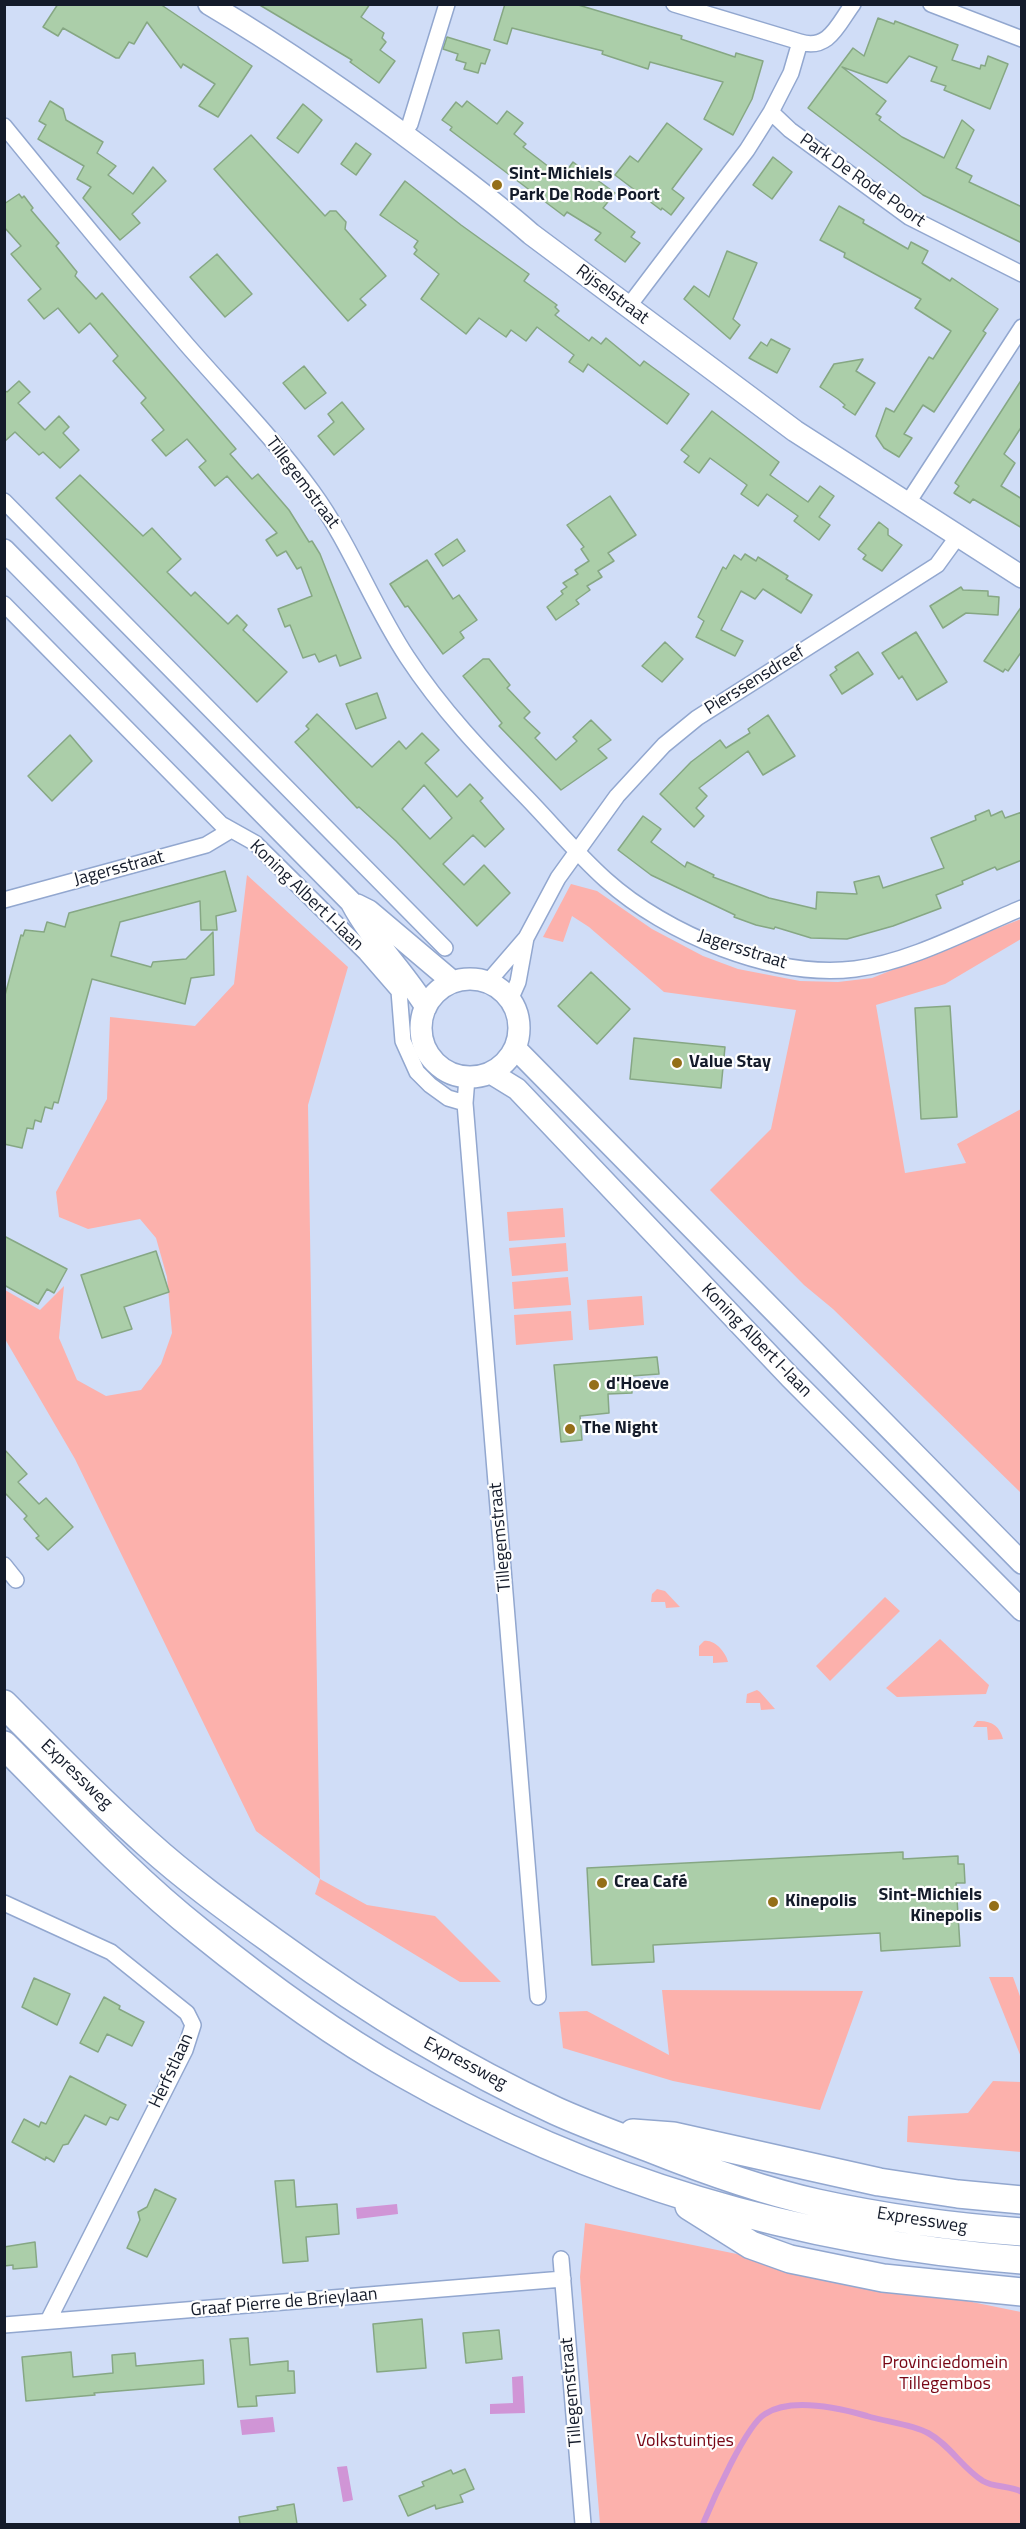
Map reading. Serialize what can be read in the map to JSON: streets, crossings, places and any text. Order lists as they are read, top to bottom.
{
  "streets": {
    "highway": ["Expressweg"],
    "main road": ["Rijselstraat", "Koning Albert I-laan"],
    "street": [
      "Park De Rode Poort",
      "Tillegemstraat",
      "Pierssensdreef",
      "Jagersstraat",
      "Herfstlaan",
      "Graaf Pierre de Brieylaan"
    ]
  },
  "crossings": [
    ["Rijselstraat", "Pierssensdreef"],
    ["Tillegemstraat", "Pierssensdreef"],
    ["Tillegemstraat", "Jagersstraat"],
    ["Tillegemstraat", "Koning Albert I-laan"],
    ["Tillegemstraat", "Graaf Pierre de Brieylaan"],
    ["Pierssensdreef", "Jagersstraat"],
    ["Jagersstraat", "Koning Albert I-laan"],
    ["Herfstlaan", "Graaf Pierre de Brieylaan"]
  ],
  "parks": ["Provinciedomein Tillegembos", "Volkstuintjes"],
  "places": [
    "Sint-Michiels Park De Rode Poort",
    "Value Stay",
    "d'Hoeve",
    "The Night",
    "Crea Café",
    "Kinepolis",
    "Sint-Michiels Kinepolis"
  ]
}
